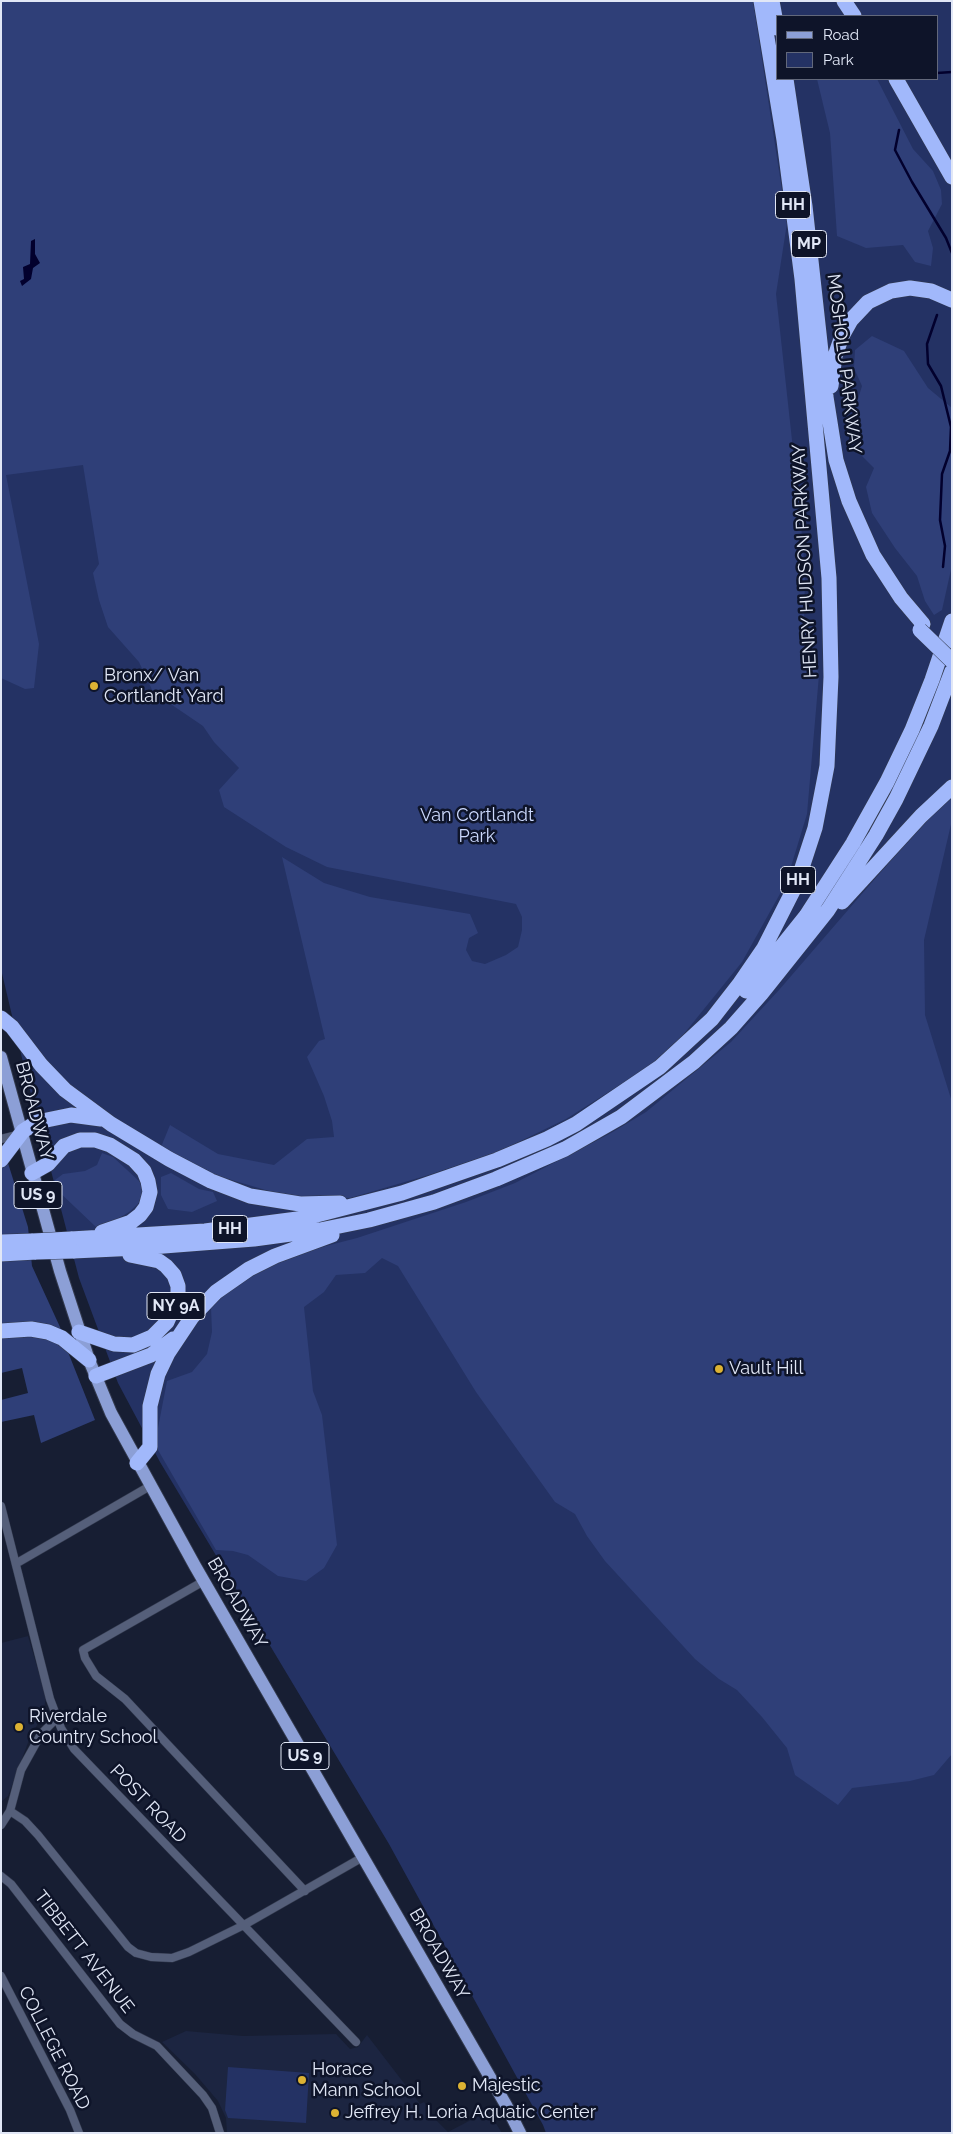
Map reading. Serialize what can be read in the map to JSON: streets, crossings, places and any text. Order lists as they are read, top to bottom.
{
  "streets": {
    "highway": [
      "HH",
      "MP",
      "MOSHOLU PARKWAY",
      "HENRY HUDSON PARKWAY",
      "NY 9A"
    ],
    "main road": ["BROADWAY", "US 9"],
    "street": ["POST ROAD", "TIBBETT AVENUE", "COLLEGE ROAD"]
  },
  "crossings": [
    ["MOSHOLU PARKWAY", "HENRY HUDSON PARKWAY"],
    ["HENRY HUDSON PARKWAY", "NY 9A"],
    ["BROADWAY", "NY 9A"]
  ],
  "parks": ["Van Cortlandt Park"],
  "places": [
    "Bronx/ Van Cortlandt Yard",
    "Vault Hill",
    "Riverdale Country School",
    "Horace Mann School",
    "Majestic",
    "Jeffrey H. Loria Aquatic Center"
  ],
  "legend": ["Road", "Park"]
}
